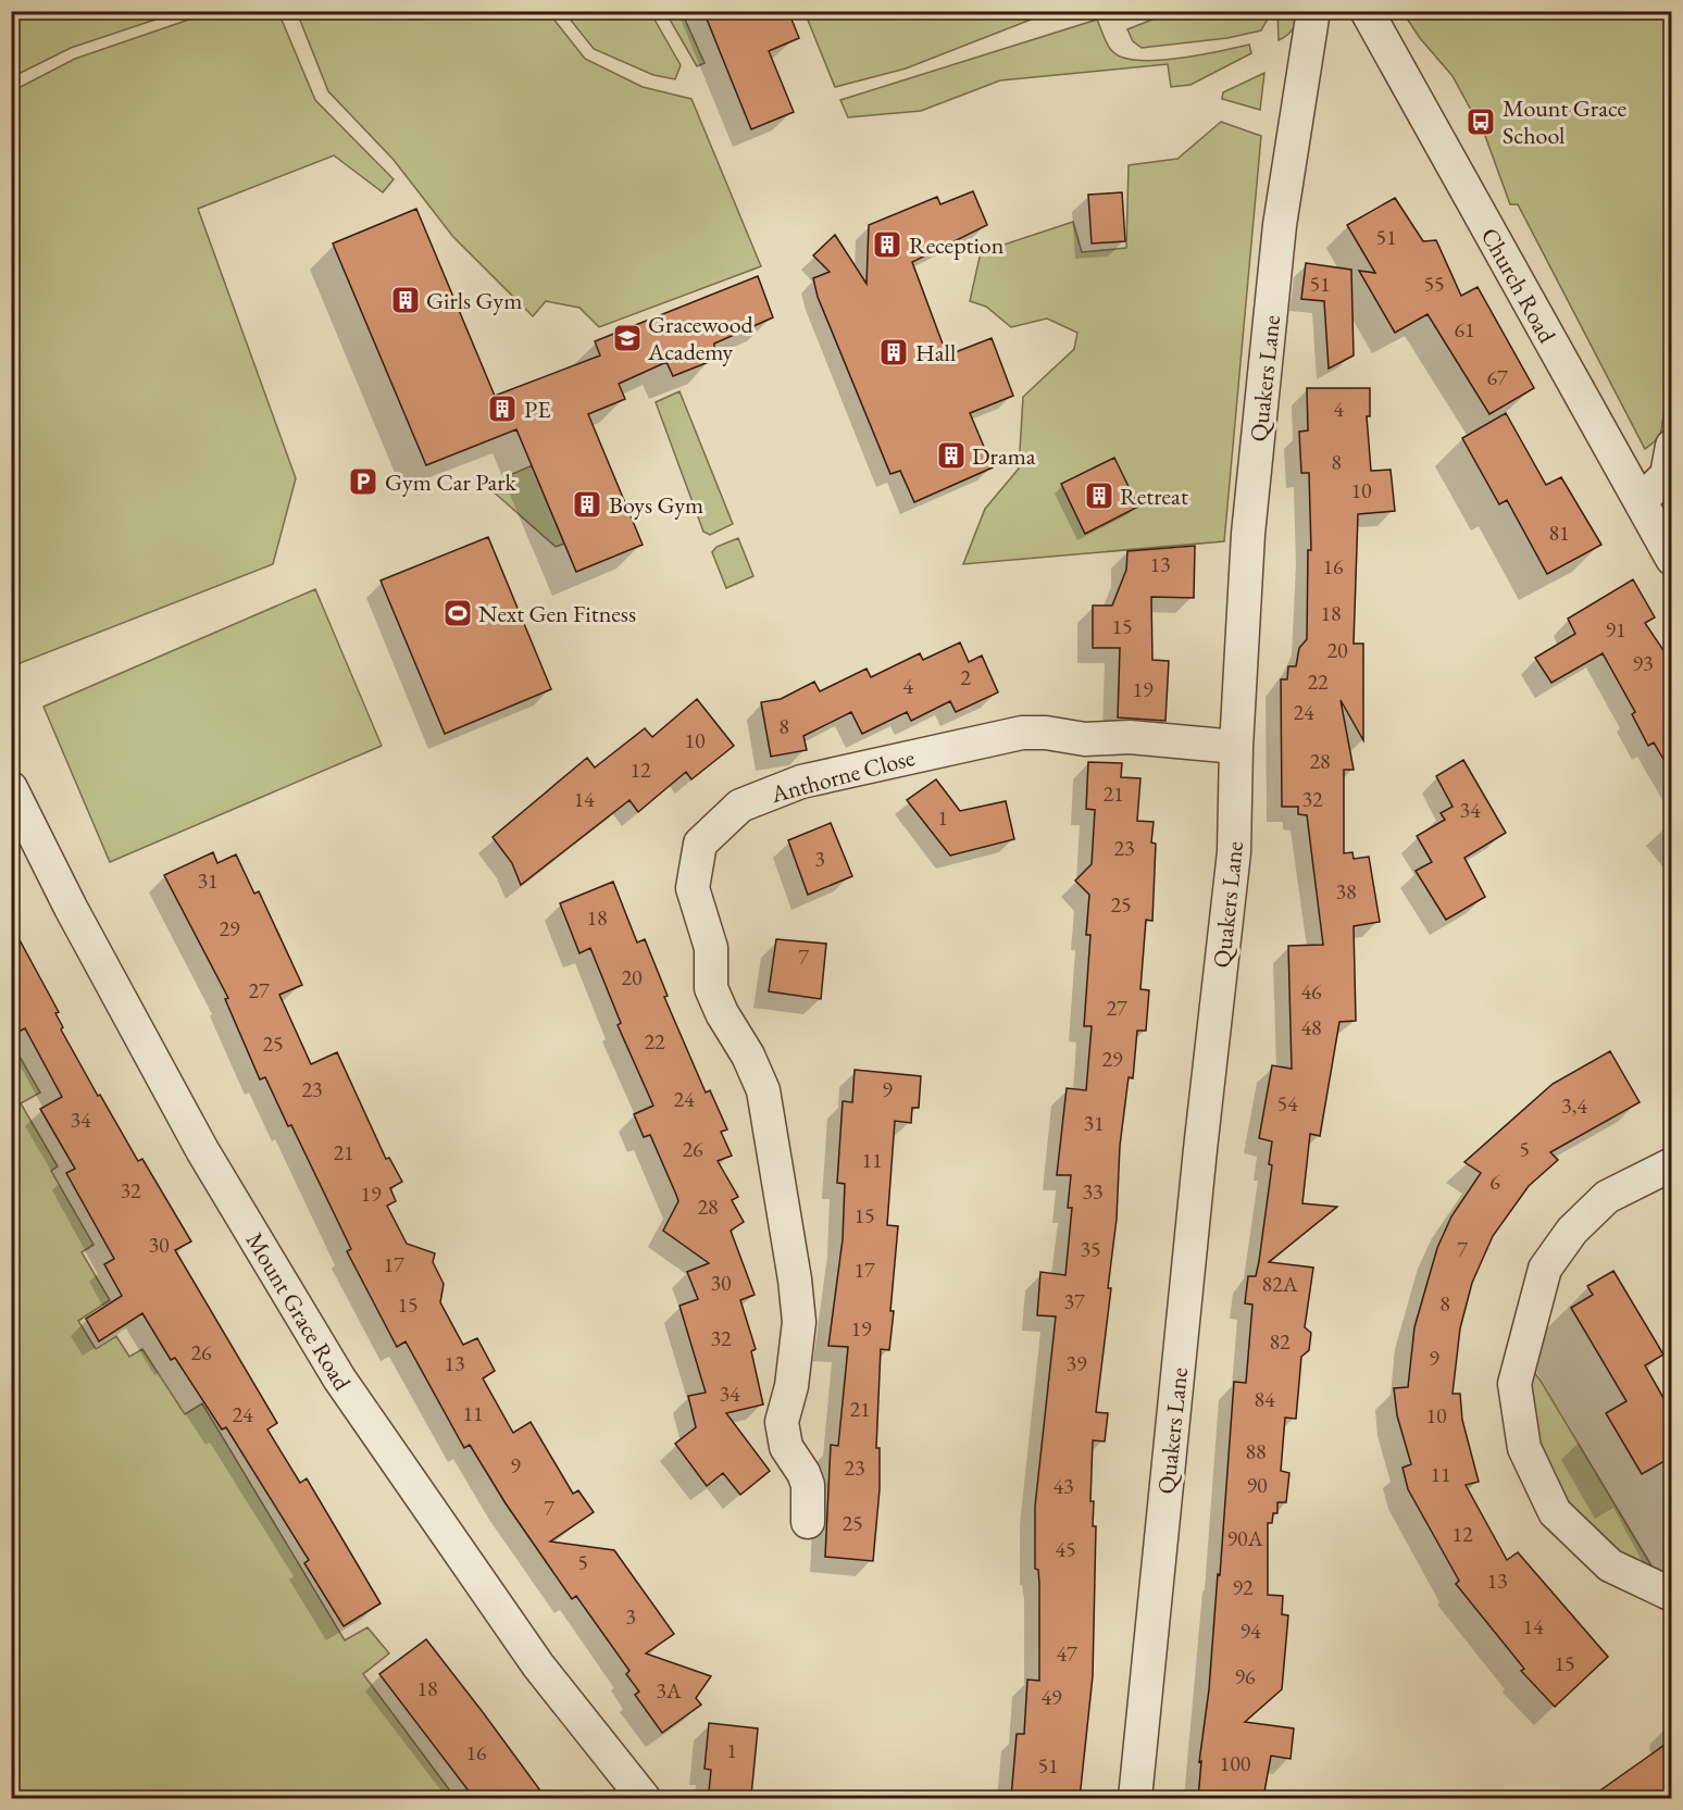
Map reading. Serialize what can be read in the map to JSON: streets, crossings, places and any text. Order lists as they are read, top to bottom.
{
  "streets": {
    "street": [
      "Church Road",
      "Quakers Lane",
      "Anthorne Close",
      "Mount Grace Road"
    ]
  },
  "crossings": [
    ["Quakers Lane", "Anthorne Close"]
  ],
  "places": {
    "bus stop": ["Mount Grace School"],
    "building": [
      "Reception",
      "Girls Gym",
      "Hall",
      "PE",
      "Drama",
      "Retreat",
      "Boys Gym"
    ],
    "school or university": ["Gracewood Academy"],
    "parking": ["Gym Car Park"],
    "sports": ["Next Gen Fitness"]
  },
  "house_numbers": [
    "51",
    "51",
    "55",
    "61",
    "67",
    "4",
    "8",
    "10",
    "81",
    "13",
    "16",
    "18",
    "15",
    "91",
    "20",
    "93",
    "2",
    "22",
    "4",
    "19",
    "24",
    "8",
    "10",
    "28",
    "12",
    "21",
    "14",
    "32",
    "34",
    "1",
    "23",
    "3",
    "31",
    "38",
    "25",
    "18",
    "29",
    "7",
    "20",
    "27",
    "46",
    "27",
    "48",
    "22",
    "25",
    "29",
    "23",
    "9",
    "24",
    "54",
    "3,4",
    "34",
    "31",
    "26",
    "5",
    "21",
    "11",
    "6",
    "32",
    "33",
    "19",
    "28",
    "15",
    "30",
    "35",
    "7",
    "17",
    "17",
    "30",
    "82A",
    "37",
    "8",
    "15",
    "19",
    "32",
    "82",
    "26",
    "9",
    "13",
    "39",
    "34",
    "84",
    "21",
    "11",
    "24",
    "10",
    "88",
    "9",
    "23",
    "11",
    "90",
    "43",
    "7",
    "25",
    "12",
    "90A",
    "45",
    "5",
    "13",
    "92",
    "3",
    "14",
    "94",
    "47",
    "15",
    "96",
    "18",
    "3A",
    "49",
    "1",
    "16",
    "100",
    "51"
  ]
}
